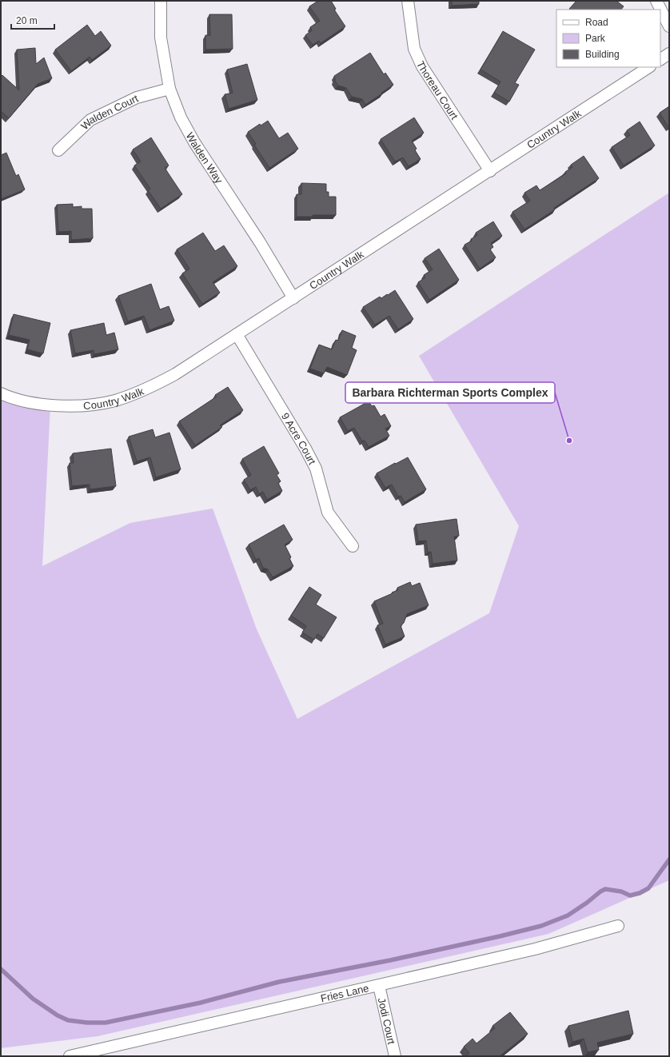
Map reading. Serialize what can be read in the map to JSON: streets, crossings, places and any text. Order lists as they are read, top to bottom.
{
  "streets": {
    "street": [
      "Thoreau Court",
      "Walden Court",
      "Country Walk",
      "Walden Way",
      "9 Acre Court",
      "Fries Lane",
      "Jodi Court"
    ]
  },
  "crossings": [
    ["Thoreau Court", "Country Walk"],
    ["Walden Court", "Walden Way"],
    ["Country Walk", "Walden Way"],
    ["Country Walk", "9 Acre Court"],
    ["Fries Lane", "Jodi Court"]
  ],
  "places": ["Barbara Richterman Sports Complex"],
  "legend": ["Road", "Park", "Building"],
  "scale_bar": "20 m"
}
